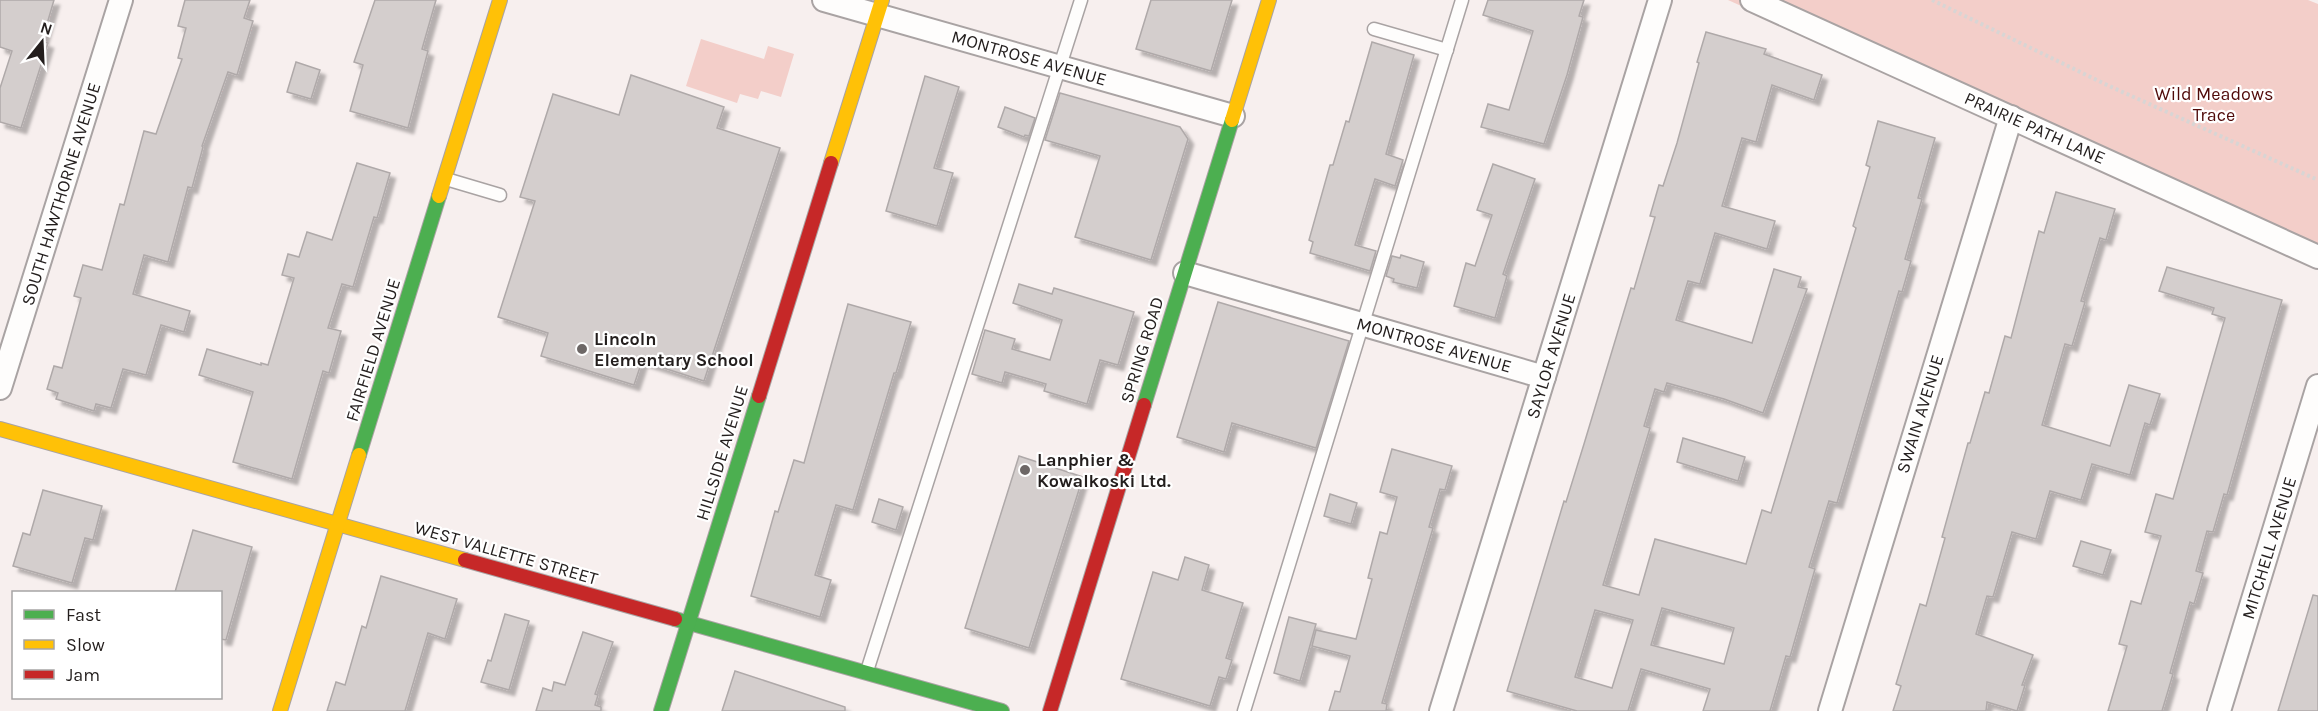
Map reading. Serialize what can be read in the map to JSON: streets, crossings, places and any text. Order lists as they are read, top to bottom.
{
  "streets": {
    "street": [
      "MONTROSE AVENUE",
      "PRAIRIE PATH LANE",
      "SOUTH HAWTHORNE AVENUE",
      "FAIRFIELD AVENUE",
      "SPRING ROAD",
      "SAYLOR AVENUE",
      "SWAIN AVENUE",
      "HILLSIDE AVENUE",
      "MITCHELL AVENUE",
      "WEST VALLETTE STREET"
    ]
  },
  "crossings": [
    ["MONTROSE AVENUE", "SPRING ROAD"],
    ["MONTROSE AVENUE", "SAYLOR AVENUE"],
    ["MONTROSE AVENUE", "HILLSIDE AVENUE"],
    ["PRAIRIE PATH LANE", "SWAIN AVENUE"],
    ["FAIRFIELD AVENUE", "WEST VALLETTE STREET"],
    ["HILLSIDE AVENUE", "WEST VALLETTE STREET"]
  ],
  "parks": ["Wild Meadows Trace"],
  "places": ["Lincoln Elementary School", "Lanphier & Kowalkoski Ltd."],
  "legend": ["Fast", "Slow", "Jam"],
  "north": "top"
}
